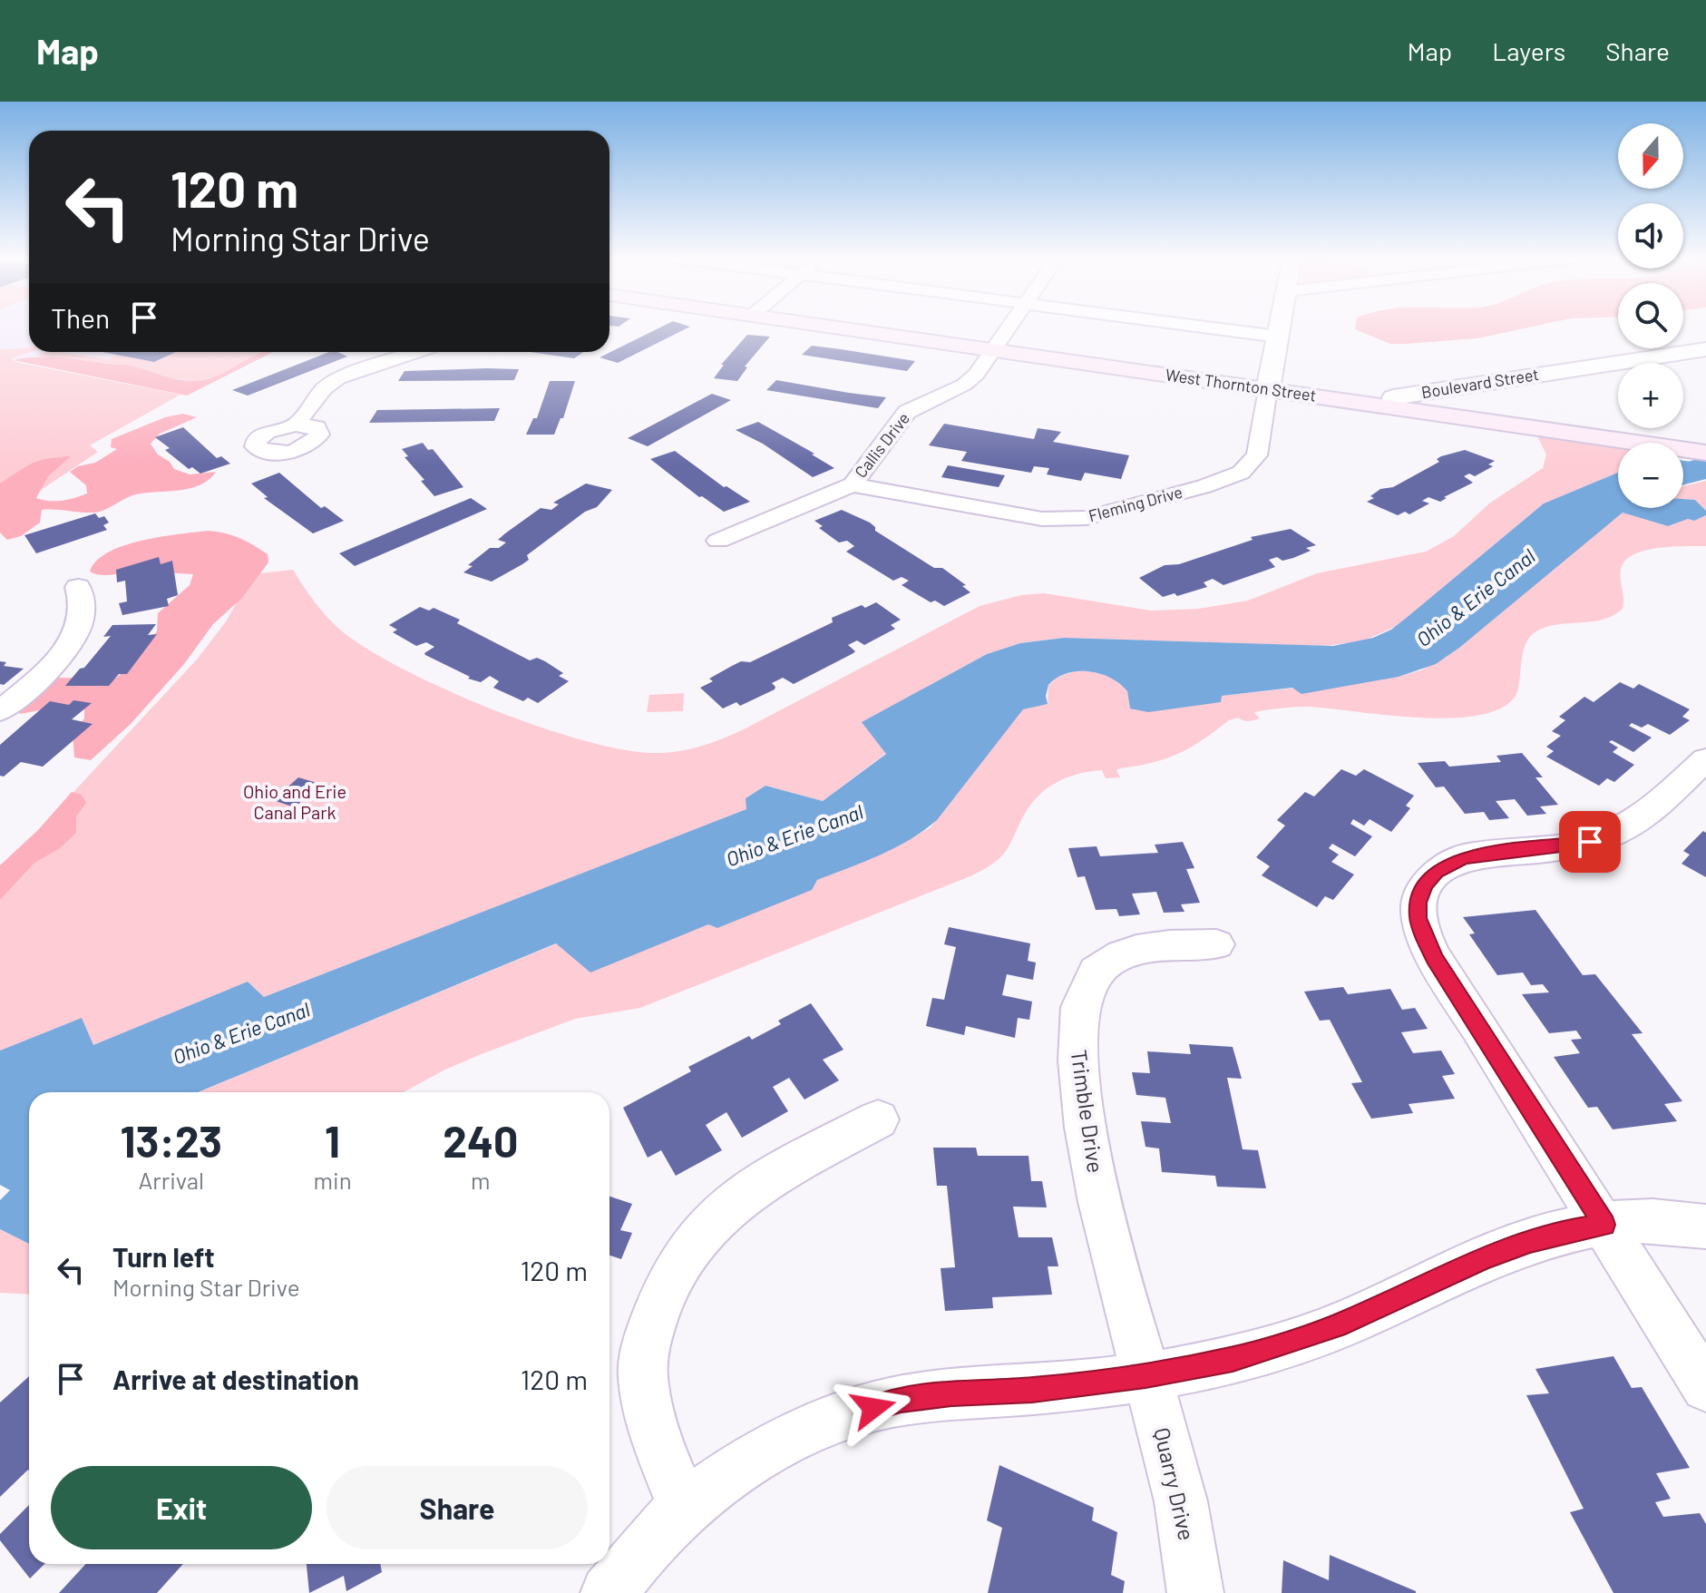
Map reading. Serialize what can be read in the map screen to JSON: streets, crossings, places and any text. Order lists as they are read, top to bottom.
{
  "streets": {
    "main road": ["West Thornton Street"],
    "street": [
      "Boulevard Street",
      "Callis Drive",
      "Fleming Drive",
      "Trimble Drive",
      "Quarry Drive"
    ]
  },
  "crossings": [
    ["Boulevard Street", "West Thornton Street"],
    ["West Thornton Street", "Callis Drive"],
    ["West Thornton Street", "Fleming Drive"],
    ["Callis Drive", "Fleming Drive"],
    ["Trimble Drive", "Quarry Drive"]
  ],
  "water": ["Ohio & Erie Canal"],
  "parks": ["Ohio and Erie Canal Park"],
  "north": "bottom",
  "page": {
    "header": "Map",
    "nav": ["Map", "Layers", "Share"],
    "map_buttons": ["+", "−"],
    "turn": ["120 m", "Morning Star Drive"],
    "then": "Then",
    "eta": [
      "13:23",
      "Arrival",
      "1",
      "min",
      "240",
      "m"
    ],
    "list": [
      {
        "name": "Turn left",
        "note": "Morning Star Drive",
        "value": "120 m"
      },
      {
        "name": "Arrive at destination",
        "value": "120 m"
      }
    ],
    "buttons": ["Exit", "Share"]
  }
}
